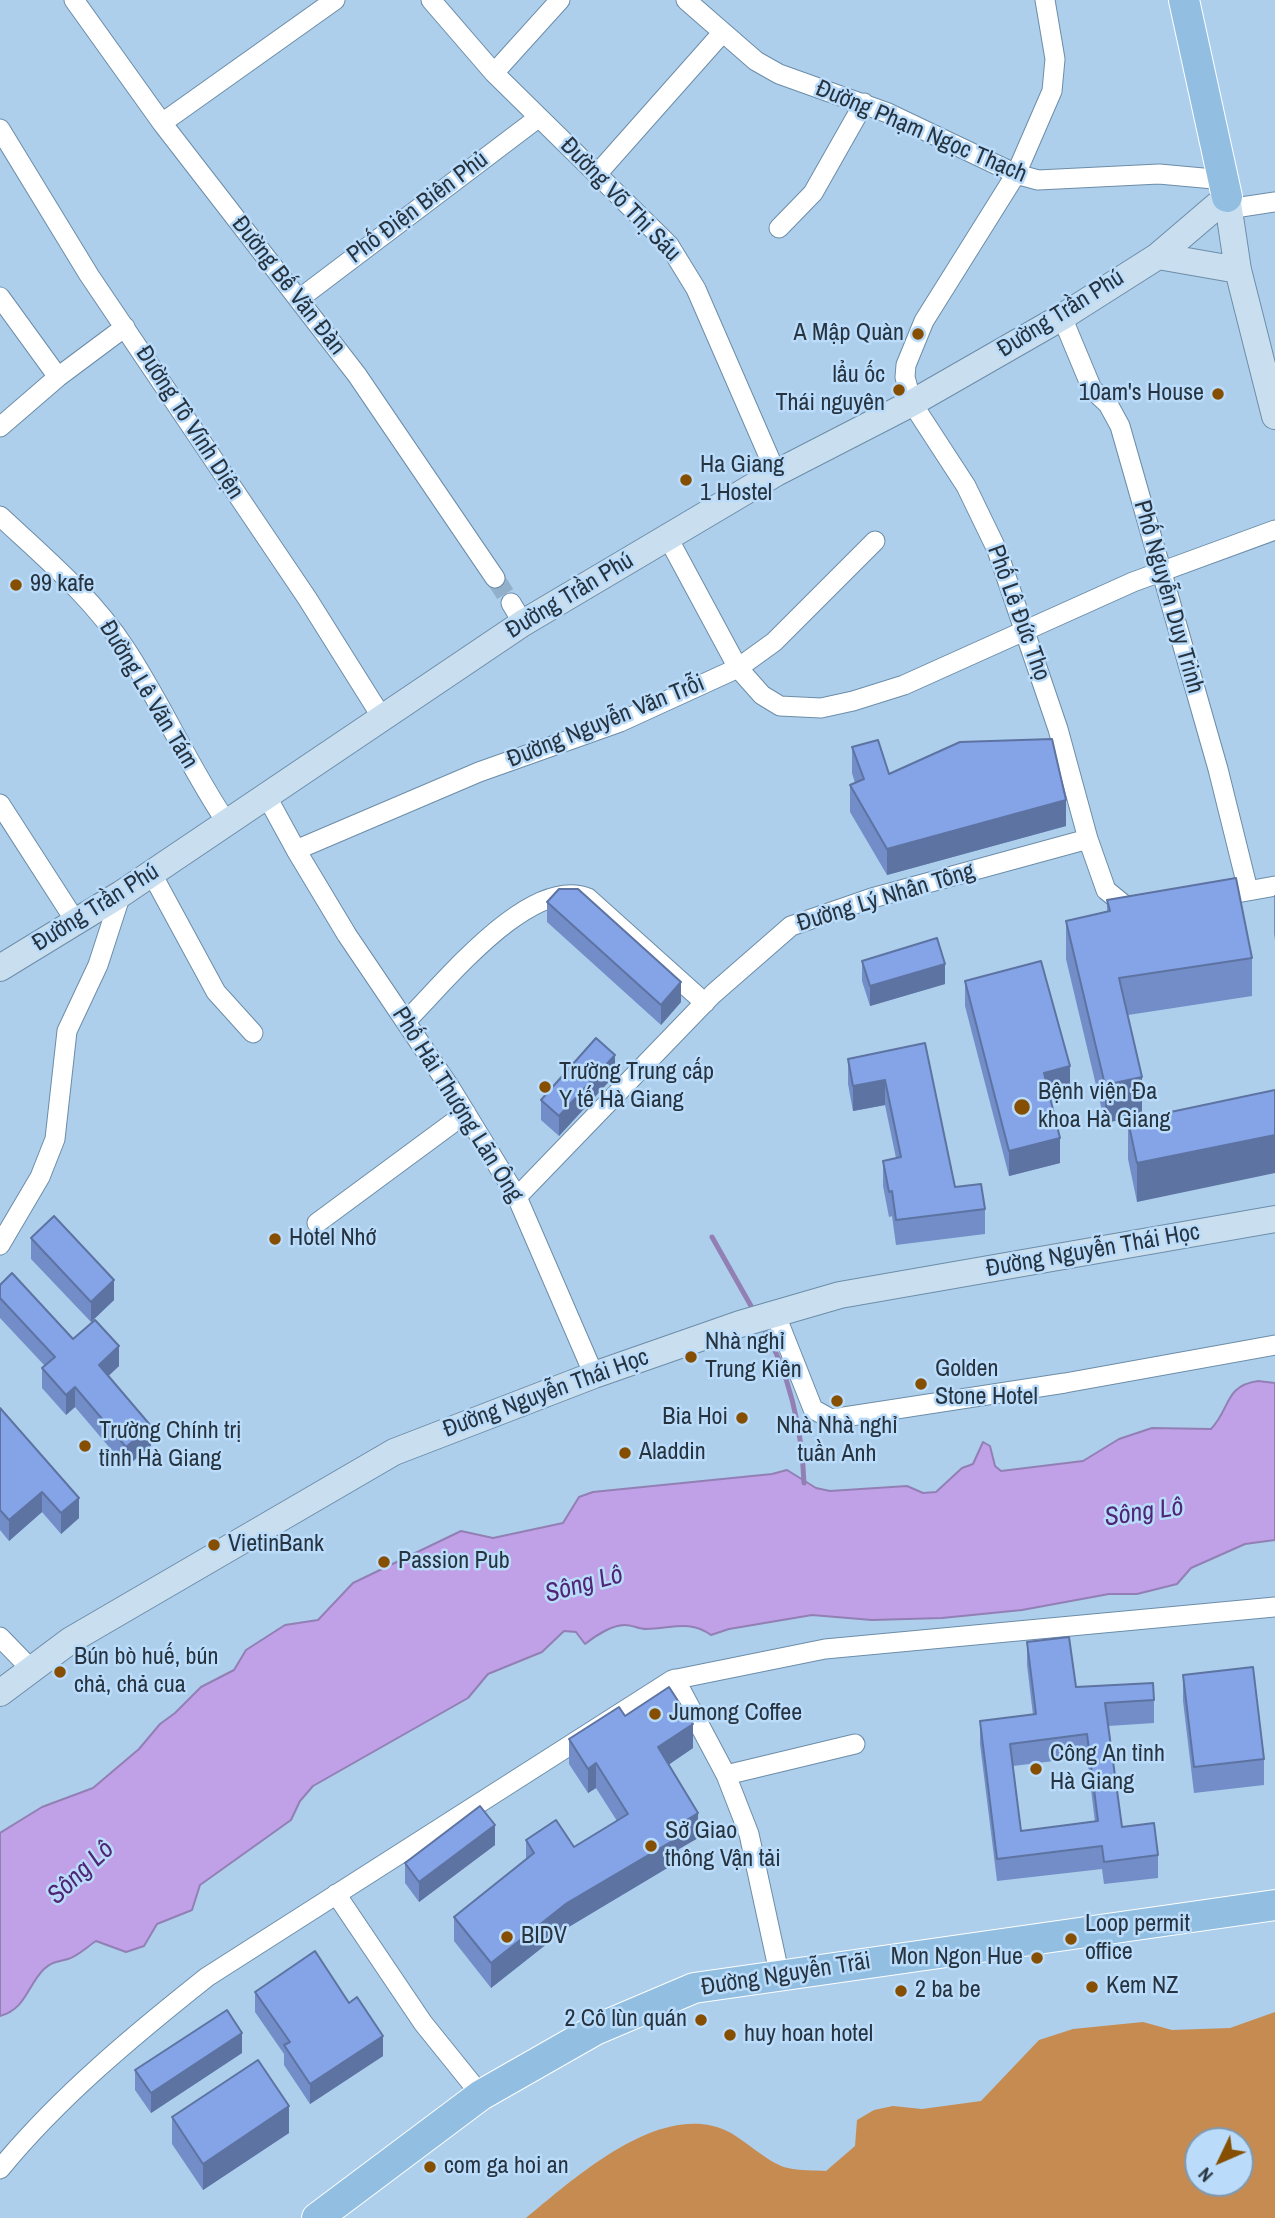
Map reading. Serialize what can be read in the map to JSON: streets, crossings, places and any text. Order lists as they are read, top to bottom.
{
  "streets": {
    "main road": ["Đường Trần Phú", "Đường Nguyễn Thái Học", "Đường Nguyễn Trãi"],
    "street": [
      "Đường Phạm Ngọc Thạch",
      "Đường Võ Thị Sáu",
      "Phố Điện Biên Phủ",
      "Đường Bế Văn Đàn",
      "Đường Tô Vĩnh Diện",
      "Phố Nguyễn Duy Trinh",
      "Phố Lê Đức Thọ",
      "Đường Lê Văn Tám",
      "Đường Nguyễn Văn Trỗi",
      "Đường Lý Nhân Tông",
      "Phố Hải Thượng Lãn Ông"
    ]
  },
  "crossings": [
    ["Đường Phạm Ngọc Thạch", "Đường Trần Phú"],
    ["Đường Võ Thị Sáu", "Phố Điện Biên Phủ"],
    ["Đường Võ Thị Sáu", "Đường Trần Phú"],
    ["Phố Điện Biên Phủ", "Đường Bế Văn Đàn"],
    ["Đường Trần Phú", "Đường Tô Vĩnh Diện"],
    ["Đường Trần Phú", "Phố Nguyễn Duy Trinh"],
    ["Đường Trần Phú", "Phố Lê Đức Thọ"],
    ["Đường Trần Phú", "Đường Lê Văn Tám"],
    ["Phố Lê Đức Thọ", "Đường Lý Nhân Tông"],
    ["Đường Nguyễn Văn Trỗi", "Phố Hải Thượng Lãn Ông"],
    ["Đường Lý Nhân Tông", "Phố Hải Thượng Lãn Ông"],
    ["Phố Hải Thượng Lãn Ông", "Đường Nguyễn Thái Học"]
  ],
  "water": ["Sông Lô"],
  "places": [
    "A Mập Quàn",
    "lẩu ốc Thái nguyên",
    "10am's House",
    "Ha Giang 1 Hostel",
    "99 kafe",
    "Trường Trung cấp Y tế Hà Giang",
    "Bệnh viện Đa khoa Hà Giang",
    "Hotel Nhớ",
    "Nhà nghỉ Trung Kiên",
    "Golden Stone Hotel",
    "Nhà Nhà nghỉ tuần Anh",
    "Bia Hoi",
    "Trường Chính trị tỉnh Hà Giang",
    "Aladdin",
    "VietinBank",
    "Passion Pub",
    "Bún bò huế, bún chả, chả cua",
    "Jumong Coffee",
    "Công An tỉnh Hà Giang",
    "Sở Giao thông Vận tải",
    "BIDV",
    "Loop permit office",
    "Mon Ngon Hue",
    "Kem NZ",
    "2 ba be",
    "2 Cô lùn quán",
    "huy hoan hotel",
    "com ga hoi an"
  ],
  "north": "bottom left"
}
